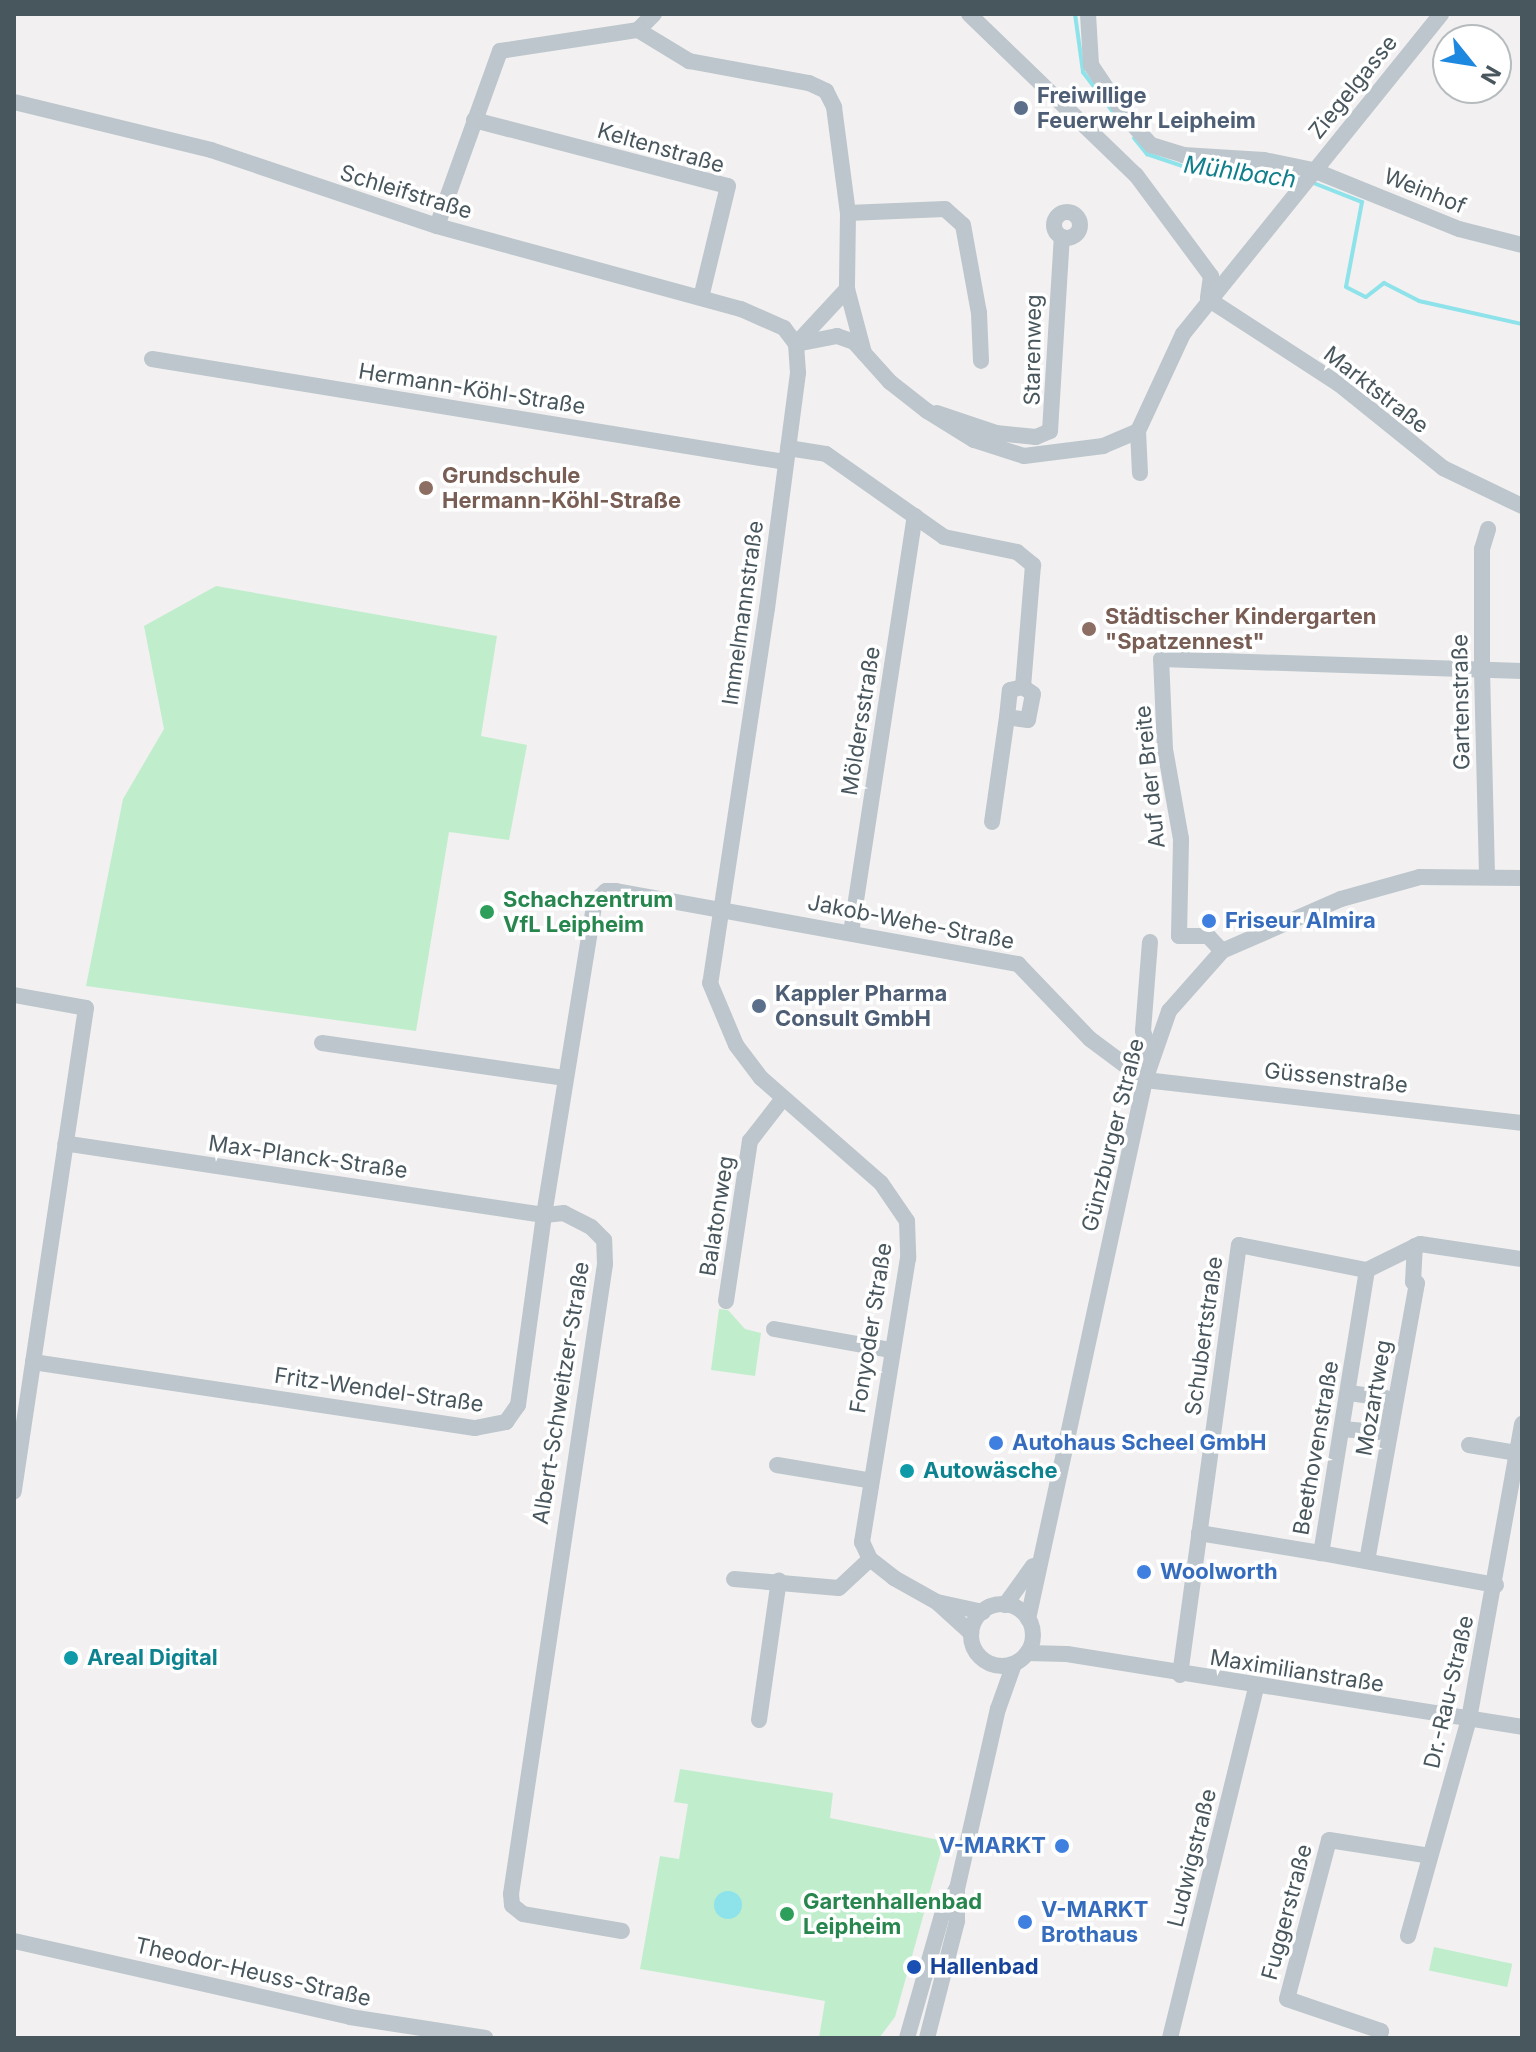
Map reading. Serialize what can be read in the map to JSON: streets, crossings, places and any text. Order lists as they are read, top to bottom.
{
  "streets": {
    "street": [
      "Ziegelgasse",
      "Keltenstraße",
      "Weinhof",
      "Schleifstraße",
      "Starenweg",
      "Hermann-Köhl-Straße",
      "Marktstraße",
      "Immelmannstraße",
      "Gartenstraße",
      "Möldersstraße",
      "Auf der Breite",
      "Jakob-Wehe-Straße",
      "Güssenstraße",
      "Günzburger Straße",
      "Max-Planck-Straße",
      "Balatonweg",
      "Fonyoder Straße",
      "Schubertstraße",
      "Fritz-Wendel-Straße",
      "Albert-Schweitzer-Straße",
      "Mozartweg",
      "Beethovenstraße",
      "Maximilianstraße",
      "Dr.-Rau-Straße",
      "Ludwigstraße",
      "Fuggerstraße",
      "Theodor-Heuss-Straße"
    ]
  },
  "crossings": [
    ["Ziegelgasse", "Weinhof"],
    ["Ziegelgasse", "Marktstraße"],
    ["Keltenstraße", "Schleifstraße"],
    ["Schleifstraße", "Immelmannstraße"],
    ["Hermann-Köhl-Straße", "Immelmannstraße"],
    ["Hermann-Köhl-Straße", "Möldersstraße"],
    ["Immelmannstraße", "Jakob-Wehe-Straße"],
    ["Immelmannstraße", "Fonyoder Straße"],
    ["Gartenstraße", "Auf der Breite"],
    ["Gartenstraße", "Günzburger Straße"],
    ["Möldersstraße", "Jakob-Wehe-Straße"],
    ["Auf der Breite", "Günzburger Straße"],
    ["Jakob-Wehe-Straße", "Güssenstraße"],
    ["Jakob-Wehe-Straße", "Günzburger Straße"],
    ["Jakob-Wehe-Straße", "Fonyoder Straße"],
    ["Güssenstraße", "Günzburger Straße"],
    ["Günzburger Straße", "Maximilianstraße"],
    ["Max-Planck-Straße", "Fritz-Wendel-Straße"],
    ["Max-Planck-Straße", "Albert-Schweitzer-Straße"],
    ["Balatonweg", "Fonyoder Straße"],
    ["Schubertstraße", "Beethovenstraße"],
    ["Schubertstraße", "Maximilianstraße"],
    ["Fritz-Wendel-Straße", "Albert-Schweitzer-Straße"],
    ["Mozartweg", "Beethovenstraße"],
    ["Beethovenstraße", "Dr.-Rau-Straße"],
    ["Maximilianstraße", "Dr.-Rau-Straße"],
    ["Maximilianstraße", "Ludwigstraße"],
    ["Dr.-Rau-Straße", "Fuggerstraße"]
  ],
  "water": ["Mühlbach"],
  "places": [
    "Freiwillige Feuerwehr Leipheim",
    "Grundschule Hermann-Köhl-Straße",
    "Städtischer Kindergarten \"Spatzennest\"",
    "Schachzentrum VfL Leipheim",
    "Friseur Almira",
    "Kappler Pharma Consult GmbH",
    "Autohaus Scheel GmbH",
    "Autowäsche",
    "Woolworth",
    "Areal Digital",
    "V-MARKT",
    "Gartenhallenbad Leipheim",
    "V-MARKT Brothaus",
    "Hallenbad"
  ],
  "north": "bottom right"
}
